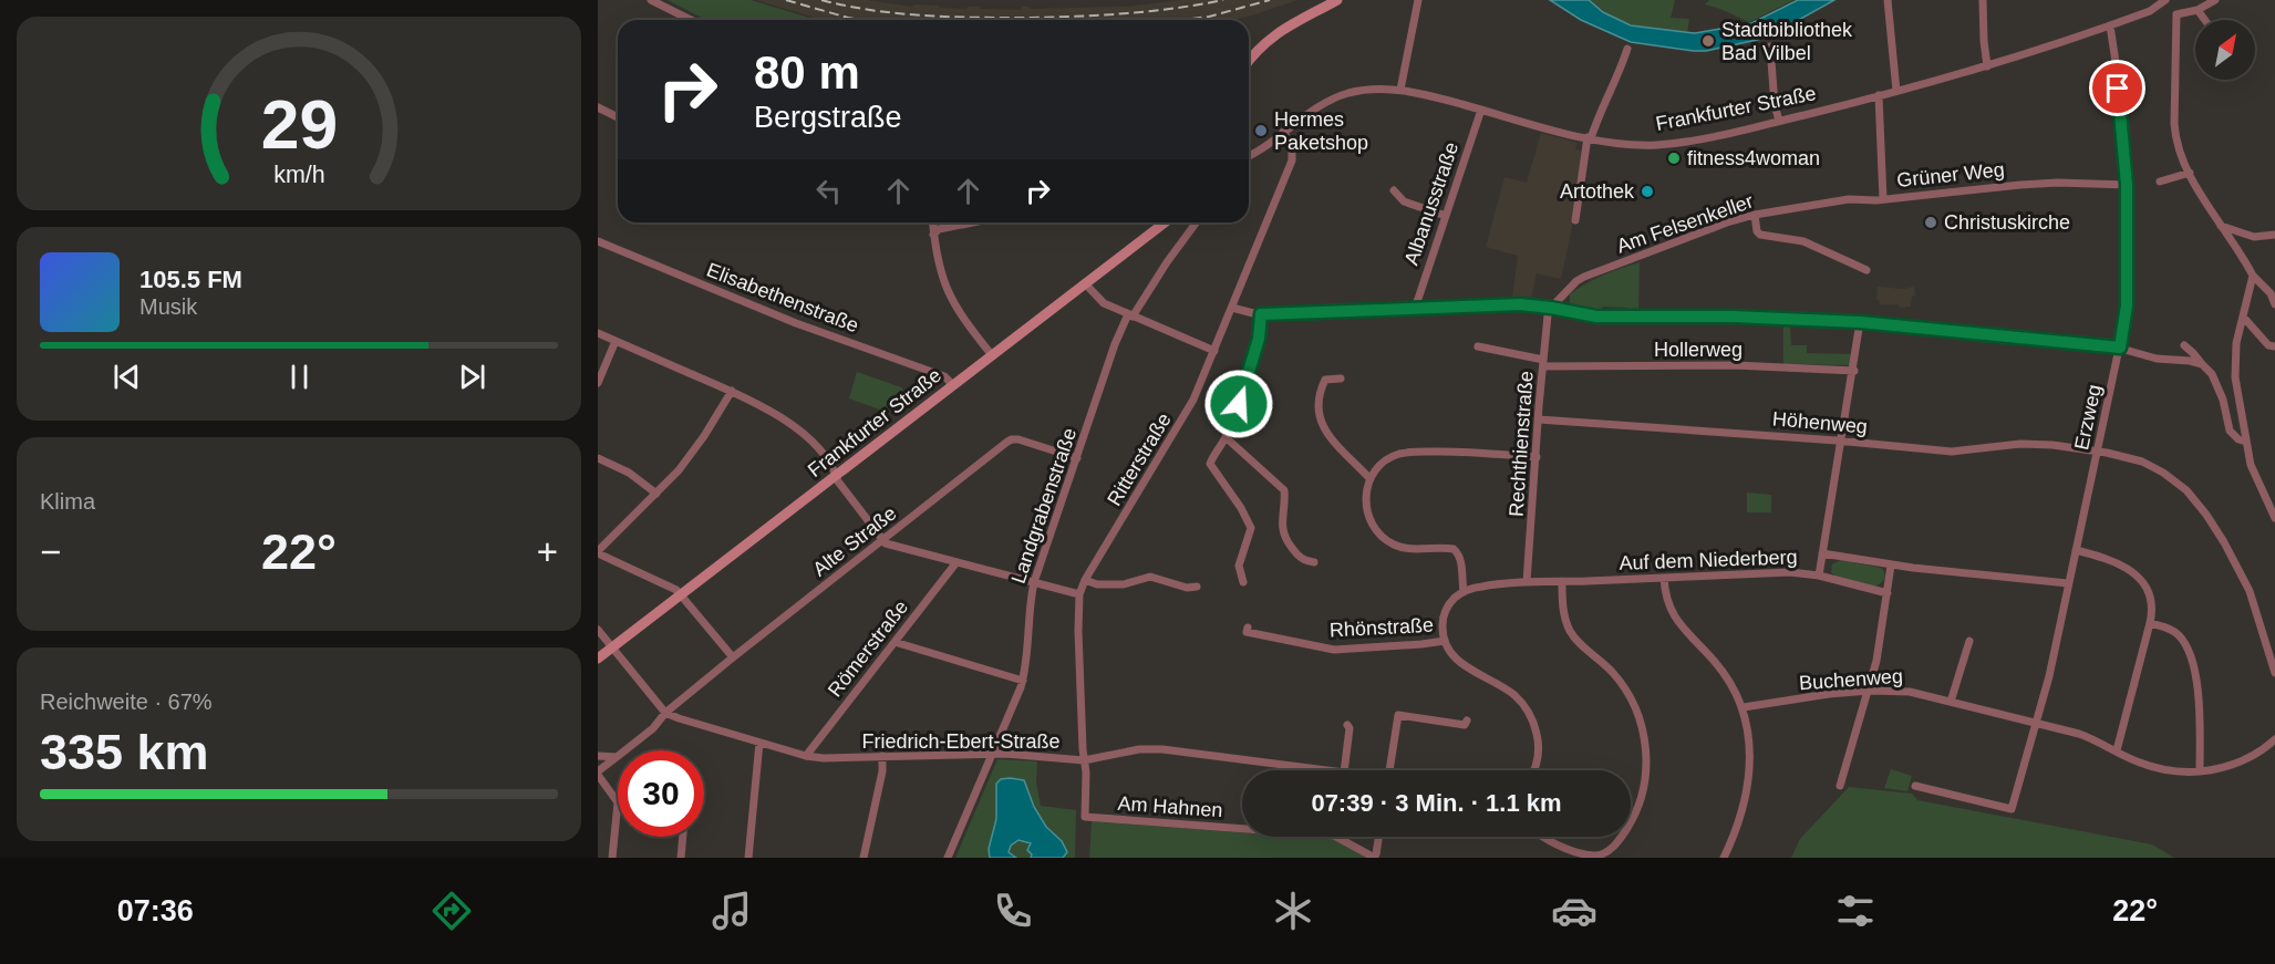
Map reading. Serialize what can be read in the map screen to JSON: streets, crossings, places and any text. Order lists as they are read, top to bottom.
{
  "streets": {
    "main road": ["Frankfurter Straße"],
    "street": [
      "Grüner Weg",
      "Albanusstraße",
      "Am Felsenkeller",
      "Elisabethenstraße",
      "Hollerweg",
      "Erzweg",
      "Höhenweg",
      "Rechthienstraße",
      "Ritterstraße",
      "Landgrabenstraße",
      "Alte Straße",
      "Auf dem Niederberg",
      "Rhönstraße",
      "Römerstraße",
      "Buchenweg",
      "Friedrich-Ebert-Straße",
      "Am Hahnen"
    ]
  },
  "crossings": [
    ["Frankfurter Straße", "Grüner Weg"],
    ["Frankfurter Straße", "Albanusstraße"],
    ["Frankfurter Straße", "Elisabethenstraße"],
    ["Frankfurter Straße", "Erzweg"],
    ["Frankfurter Straße", "Ritterstraße"],
    ["Grüner Weg", "Am Felsenkeller"],
    ["Grüner Weg", "Erzweg"],
    ["Am Felsenkeller", "Rechthienstraße"],
    ["Hollerweg", "Rechthienstraße"],
    ["Erzweg", "Höhenweg"],
    ["Erzweg", "Auf dem Niederberg"],
    ["Erzweg", "Buchenweg"],
    ["Höhenweg", "Rechthienstraße"],
    ["Rechthienstraße", "Auf dem Niederberg"],
    ["Ritterstraße", "Friedrich-Ebert-Straße"],
    ["Ritterstraße", "Am Hahnen"],
    ["Landgrabenstraße", "Alte Straße"],
    ["Landgrabenstraße", "Friedrich-Ebert-Straße"],
    ["Alte Straße", "Friedrich-Ebert-Straße"],
    ["Römerstraße", "Friedrich-Ebert-Straße"]
  ],
  "places": [
    "Stadtbibliothek Bad Vilbel",
    "Hermes Paketshop",
    "fitness4woman",
    "Artothek",
    "Christuskirche"
  ],
  "north": "top right",
  "page": {
    "turn": ["80 m", "Bergstraße"],
    "song": ["105.5 FM", "Musik"],
    "tile": [
      "Klima",
      ["Reichweite · 67%", "335 km"]
    ],
    "heat": ["−", "22°", "+"],
    "limit": "30",
    "trip": "07:39 · 3 Min. · 1.1 km",
    "tabs": ["07:36", "22°"],
    "gauge": ["29", "km/h"]
  }
}
